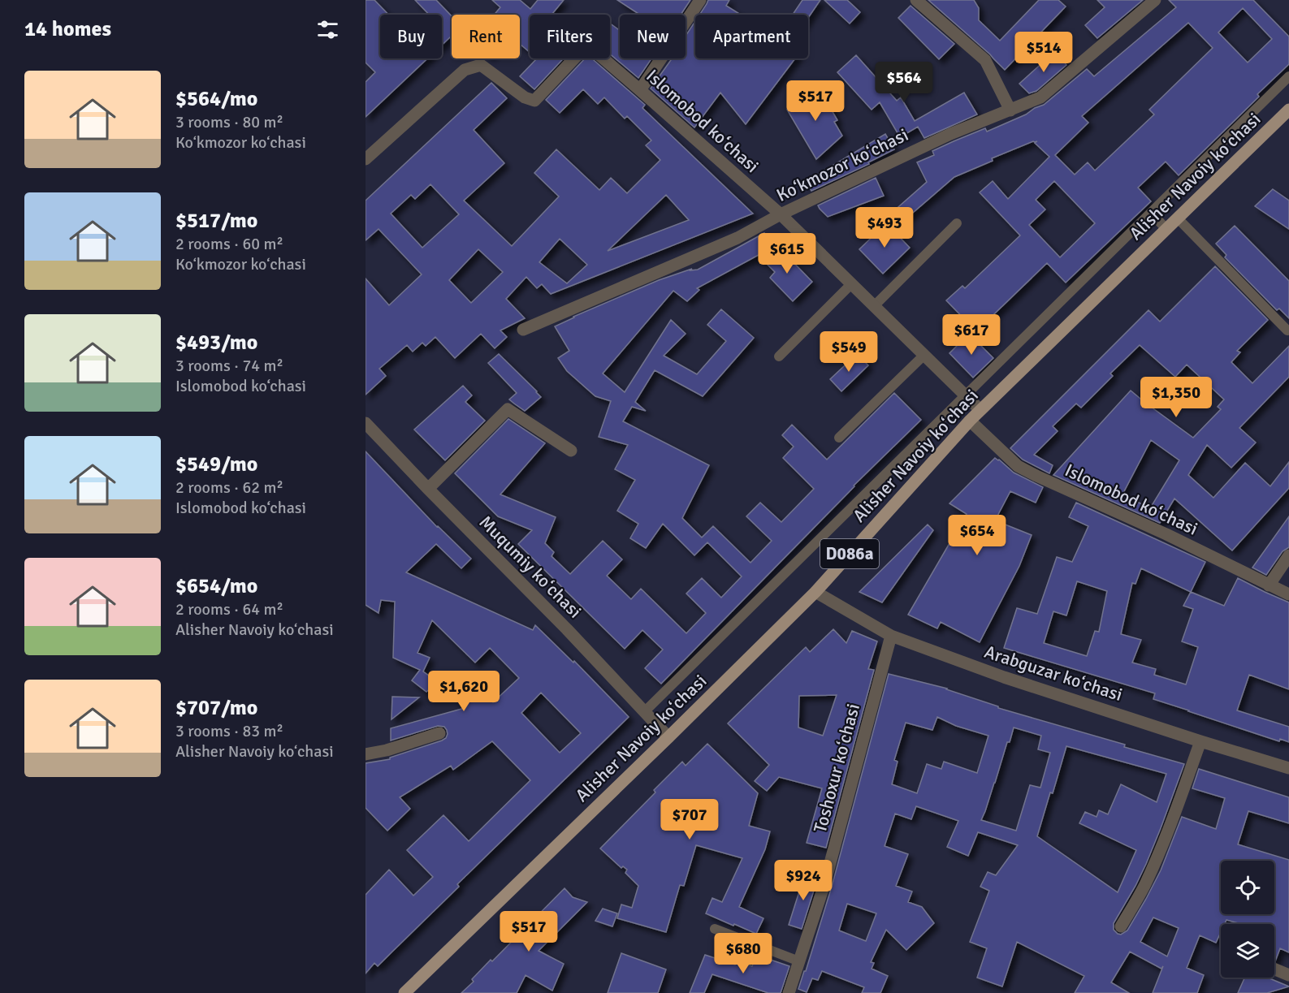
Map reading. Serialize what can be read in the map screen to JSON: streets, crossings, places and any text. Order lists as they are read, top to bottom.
{
  "streets": {
    "main road": ["Alisher Navoiy koʻchasi", "D086a"],
    "street": [
      "Islomobod ko‘chasi",
      "Koʻkmozor koʻchasi",
      "Islomobod koʻchasi",
      "Muqumiy koʻchasi",
      "Arabguzar koʻchasi",
      "Toshoxur koʻchasi"
    ]
  },
  "crossings": [
    ["Islomobod ko‘chasi", "Koʻkmozor koʻchasi"],
    ["Islomobod ko‘chasi", "Alisher Navoiy koʻchasi"],
    ["Alisher Navoiy koʻchasi", "Islomobod koʻchasi"],
    ["Alisher Navoiy koʻchasi", "Muqumiy koʻchasi"],
    ["Alisher Navoiy koʻchasi", "Arabguzar koʻchasi"],
    ["Arabguzar koʻchasi", "Toshoxur koʻchasi"]
  ],
  "page": {
    "heading": "14 homes",
    "chip": [
      "Buy",
      "Rent",
      "Filters",
      "New",
      "Apartment"
    ],
    "price": [
      "$514",
      "$564",
      "$517",
      "$493",
      "$615",
      "$617",
      "$549",
      "$1,350",
      "$654",
      "$1,620",
      "$707",
      "$924",
      "$517",
      "$680"
    ],
    "list": [
      {
        "name": "$564/mo",
        "note": "3 rooms · 80 m² · Koʻkmozor koʻchasi"
      },
      {
        "name": "$517/mo",
        "note": "2 rooms · 60 m² · Koʻkmozor koʻchasi"
      },
      {
        "name": "$493/mo",
        "note": "3 rooms · 74 m² · Islomobod ko‘chasi"
      },
      {
        "name": "$549/mo",
        "note": "2 rooms · 62 m² · Islomobod ko‘chasi"
      },
      {
        "name": "$654/mo",
        "note": "2 rooms · 64 m² · Alisher Navoiy koʻchasi"
      },
      {
        "name": "$707/mo",
        "note": "3 rooms · 83 m² · Alisher Navoiy koʻchasi"
      }
    ]
  }
}
